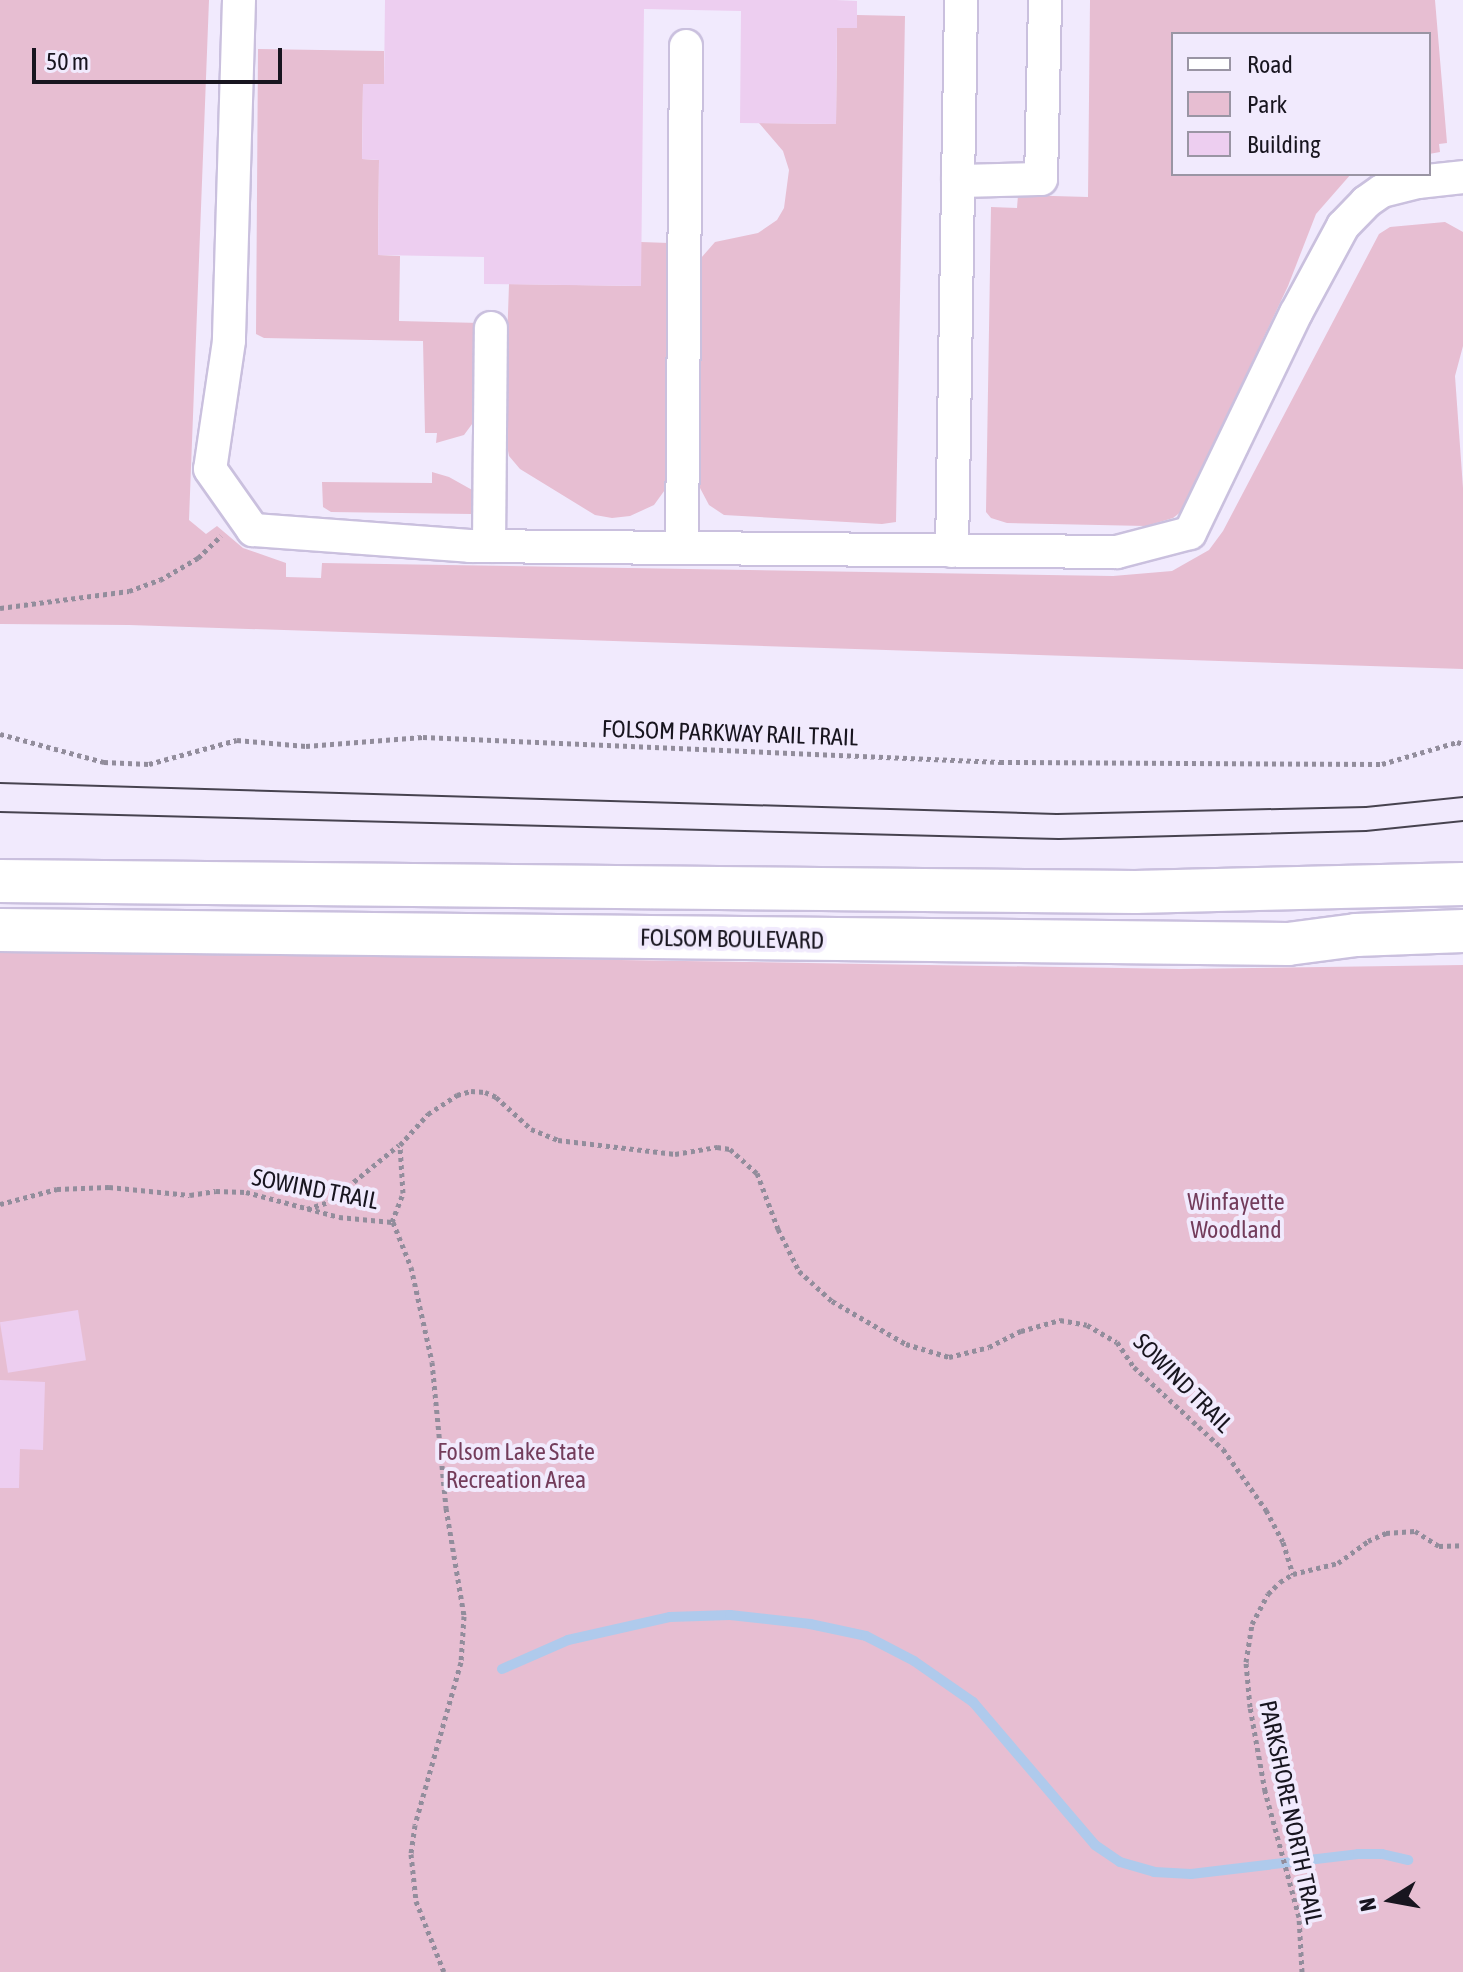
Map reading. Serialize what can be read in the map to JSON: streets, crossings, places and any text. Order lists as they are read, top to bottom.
{
  "streets": {
    "main road": ["FOLSOM BOULEVARD"],
    "path": ["FOLSOM PARKWAY RAIL TRAIL", "SOWIND TRAIL", "PARKSHORE NORTH TRAIL"]
  },
  "crossings": [
    ["SOWIND TRAIL", "PARKSHORE NORTH TRAIL"]
  ],
  "parks": ["Winfayette Woodland", "Folsom Lake State Recreation Area"],
  "legend": ["Road", "Park", "Building"],
  "scale_bar": "50 m",
  "north": "left"
}
